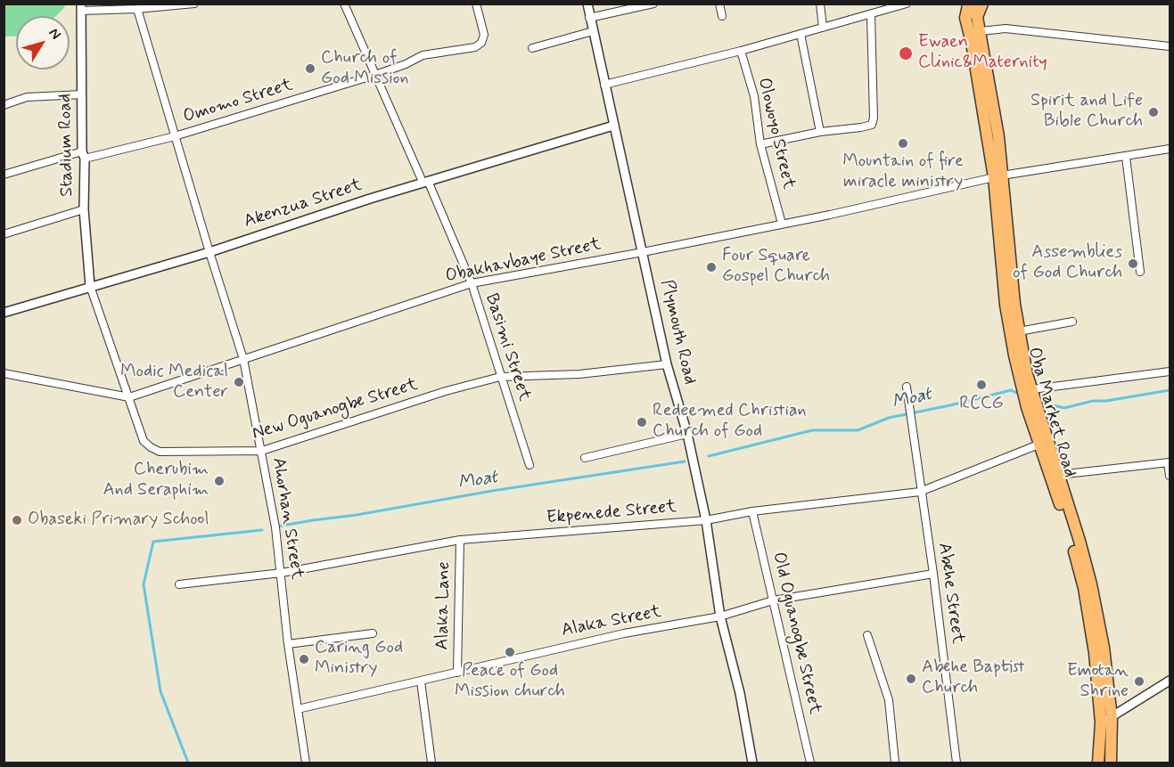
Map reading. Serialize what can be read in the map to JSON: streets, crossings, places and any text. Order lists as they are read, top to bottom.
{
  "streets": {
    "main road": ["Oba Market Road"],
    "street": [
      "Omomo Street",
      "Olowoyo Street",
      "Stadium Road",
      "Akenzua Street",
      "Obakhavbaye Street",
      "Plymouth Road",
      "Basimi Street",
      "New Oguanogbe Street",
      "Ekpenede Street",
      "Ahorhan Street",
      "Abehe Street",
      "Alaka Lane",
      "Alaka Street",
      "Old Oguanogbe Street"
    ]
  },
  "crossings": [
    ["Omomo Street", "Stadium Road"],
    ["Omomo Street", "Basimi Street"],
    ["Omomo Street", "Ahorhan Street"],
    ["Olowoyo Street", "Obakhavbaye Street"],
    ["Stadium Road", "Akenzua Street"],
    ["Stadium Road", "New Oguanogbe Street"],
    ["Akenzua Street", "Plymouth Road"],
    ["Akenzua Street", "Basimi Street"],
    ["Akenzua Street", "New Oguanogbe Street"],
    ["Akenzua Street", "Ahorhan Street"],
    ["Obakhavbaye Street", "Plymouth Road"],
    ["Obakhavbaye Street", "Basimi Street"],
    ["Obakhavbaye Street", "New Oguanogbe Street"],
    ["Obakhavbaye Street", "Oba Market Road"],
    ["Obakhavbaye Street", "Ahorhan Street"],
    ["Plymouth Road", "New Oguanogbe Street"],
    ["Plymouth Road", "Ekpenede Street"],
    ["Plymouth Road", "Alaka Street"],
    ["Basimi Street", "New Oguanogbe Street"],
    ["New Oguanogbe Street", "Ahorhan Street"],
    ["Oba Market Road", "Ekpenede Street"],
    ["Ekpenede Street", "Ahorhan Street"],
    ["Ekpenede Street", "Abehe Street"],
    ["Ekpenede Street", "Alaka Lane"],
    ["Ekpenede Street", "Old Oguanogbe Street"],
    ["Ahorhan Street", "Alaka Street"],
    ["Abehe Street", "Alaka Street"],
    ["Alaka Lane", "Alaka Street"],
    ["Alaka Street", "Old Oguanogbe Street"]
  ],
  "water": ["Moat"],
  "places": [
    "Ewaen Clinic&Maternity",
    "Church of God Mission",
    "Spirit and Life Bible Church",
    "Mountain of fire miracle ministry",
    "Assemblies of God Church",
    "Four Square Gospel Church",
    "Modic Medical Center",
    "RCCG",
    "Redeemed Christian Church of God",
    "Cherubim And Seraphim",
    "Obaseki Primary School",
    "Peace of God Mission church",
    "Caring God Ministry",
    "Abehe Baptist Church",
    "Emotan Shrine"
  ],
  "north": "top right"
}
